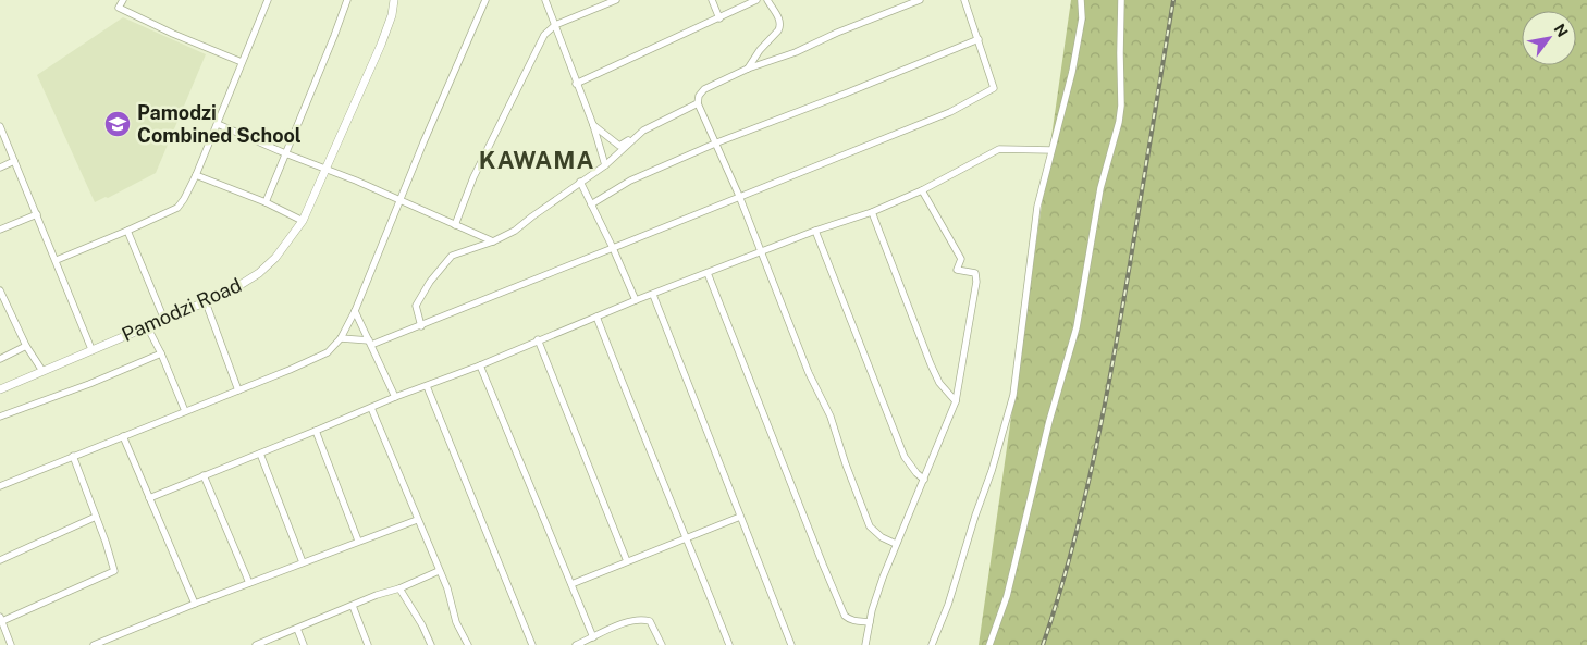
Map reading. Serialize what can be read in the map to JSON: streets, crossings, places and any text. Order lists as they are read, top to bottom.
{
  "streets": {
    "street": ["Pamodzi Road"]
  },
  "districts": ["KAWAMA"],
  "places": {
    "school or university": ["Pamodzi Combined School"]
  },
  "north": "top right"
}
